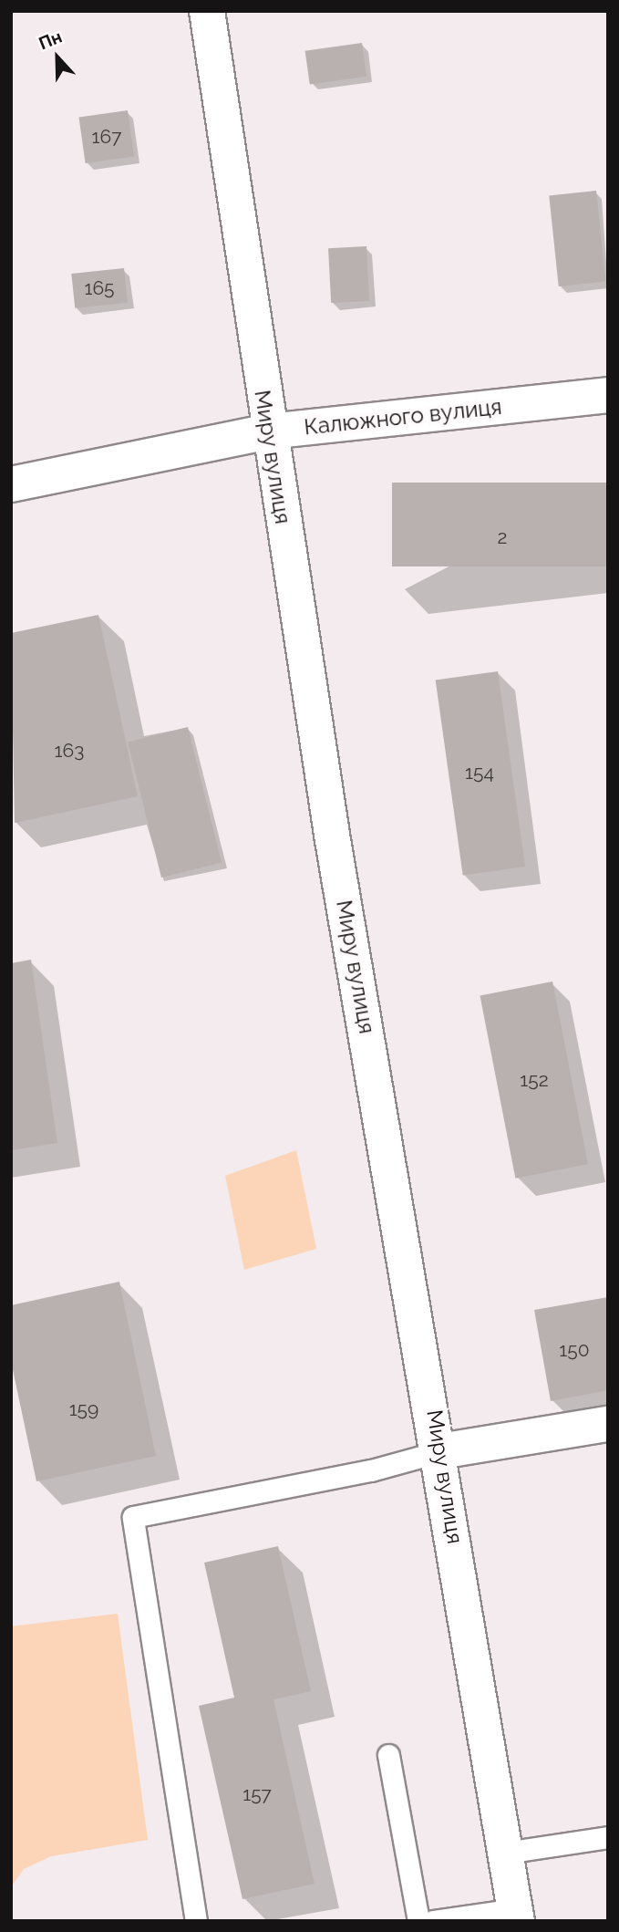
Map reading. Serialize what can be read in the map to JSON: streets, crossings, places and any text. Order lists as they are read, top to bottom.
{
  "streets": {
    "street": ["Калюжного вулиця", "Миру вулиця"]
  },
  "crossings": [
    ["Калюжного вулиця", "Миру вулиця"]
  ],
  "house_numbers": [
    "167",
    "165",
    "2",
    "163",
    "154",
    "152",
    "150",
    "159",
    "157"
  ],
  "north": "top"
}
